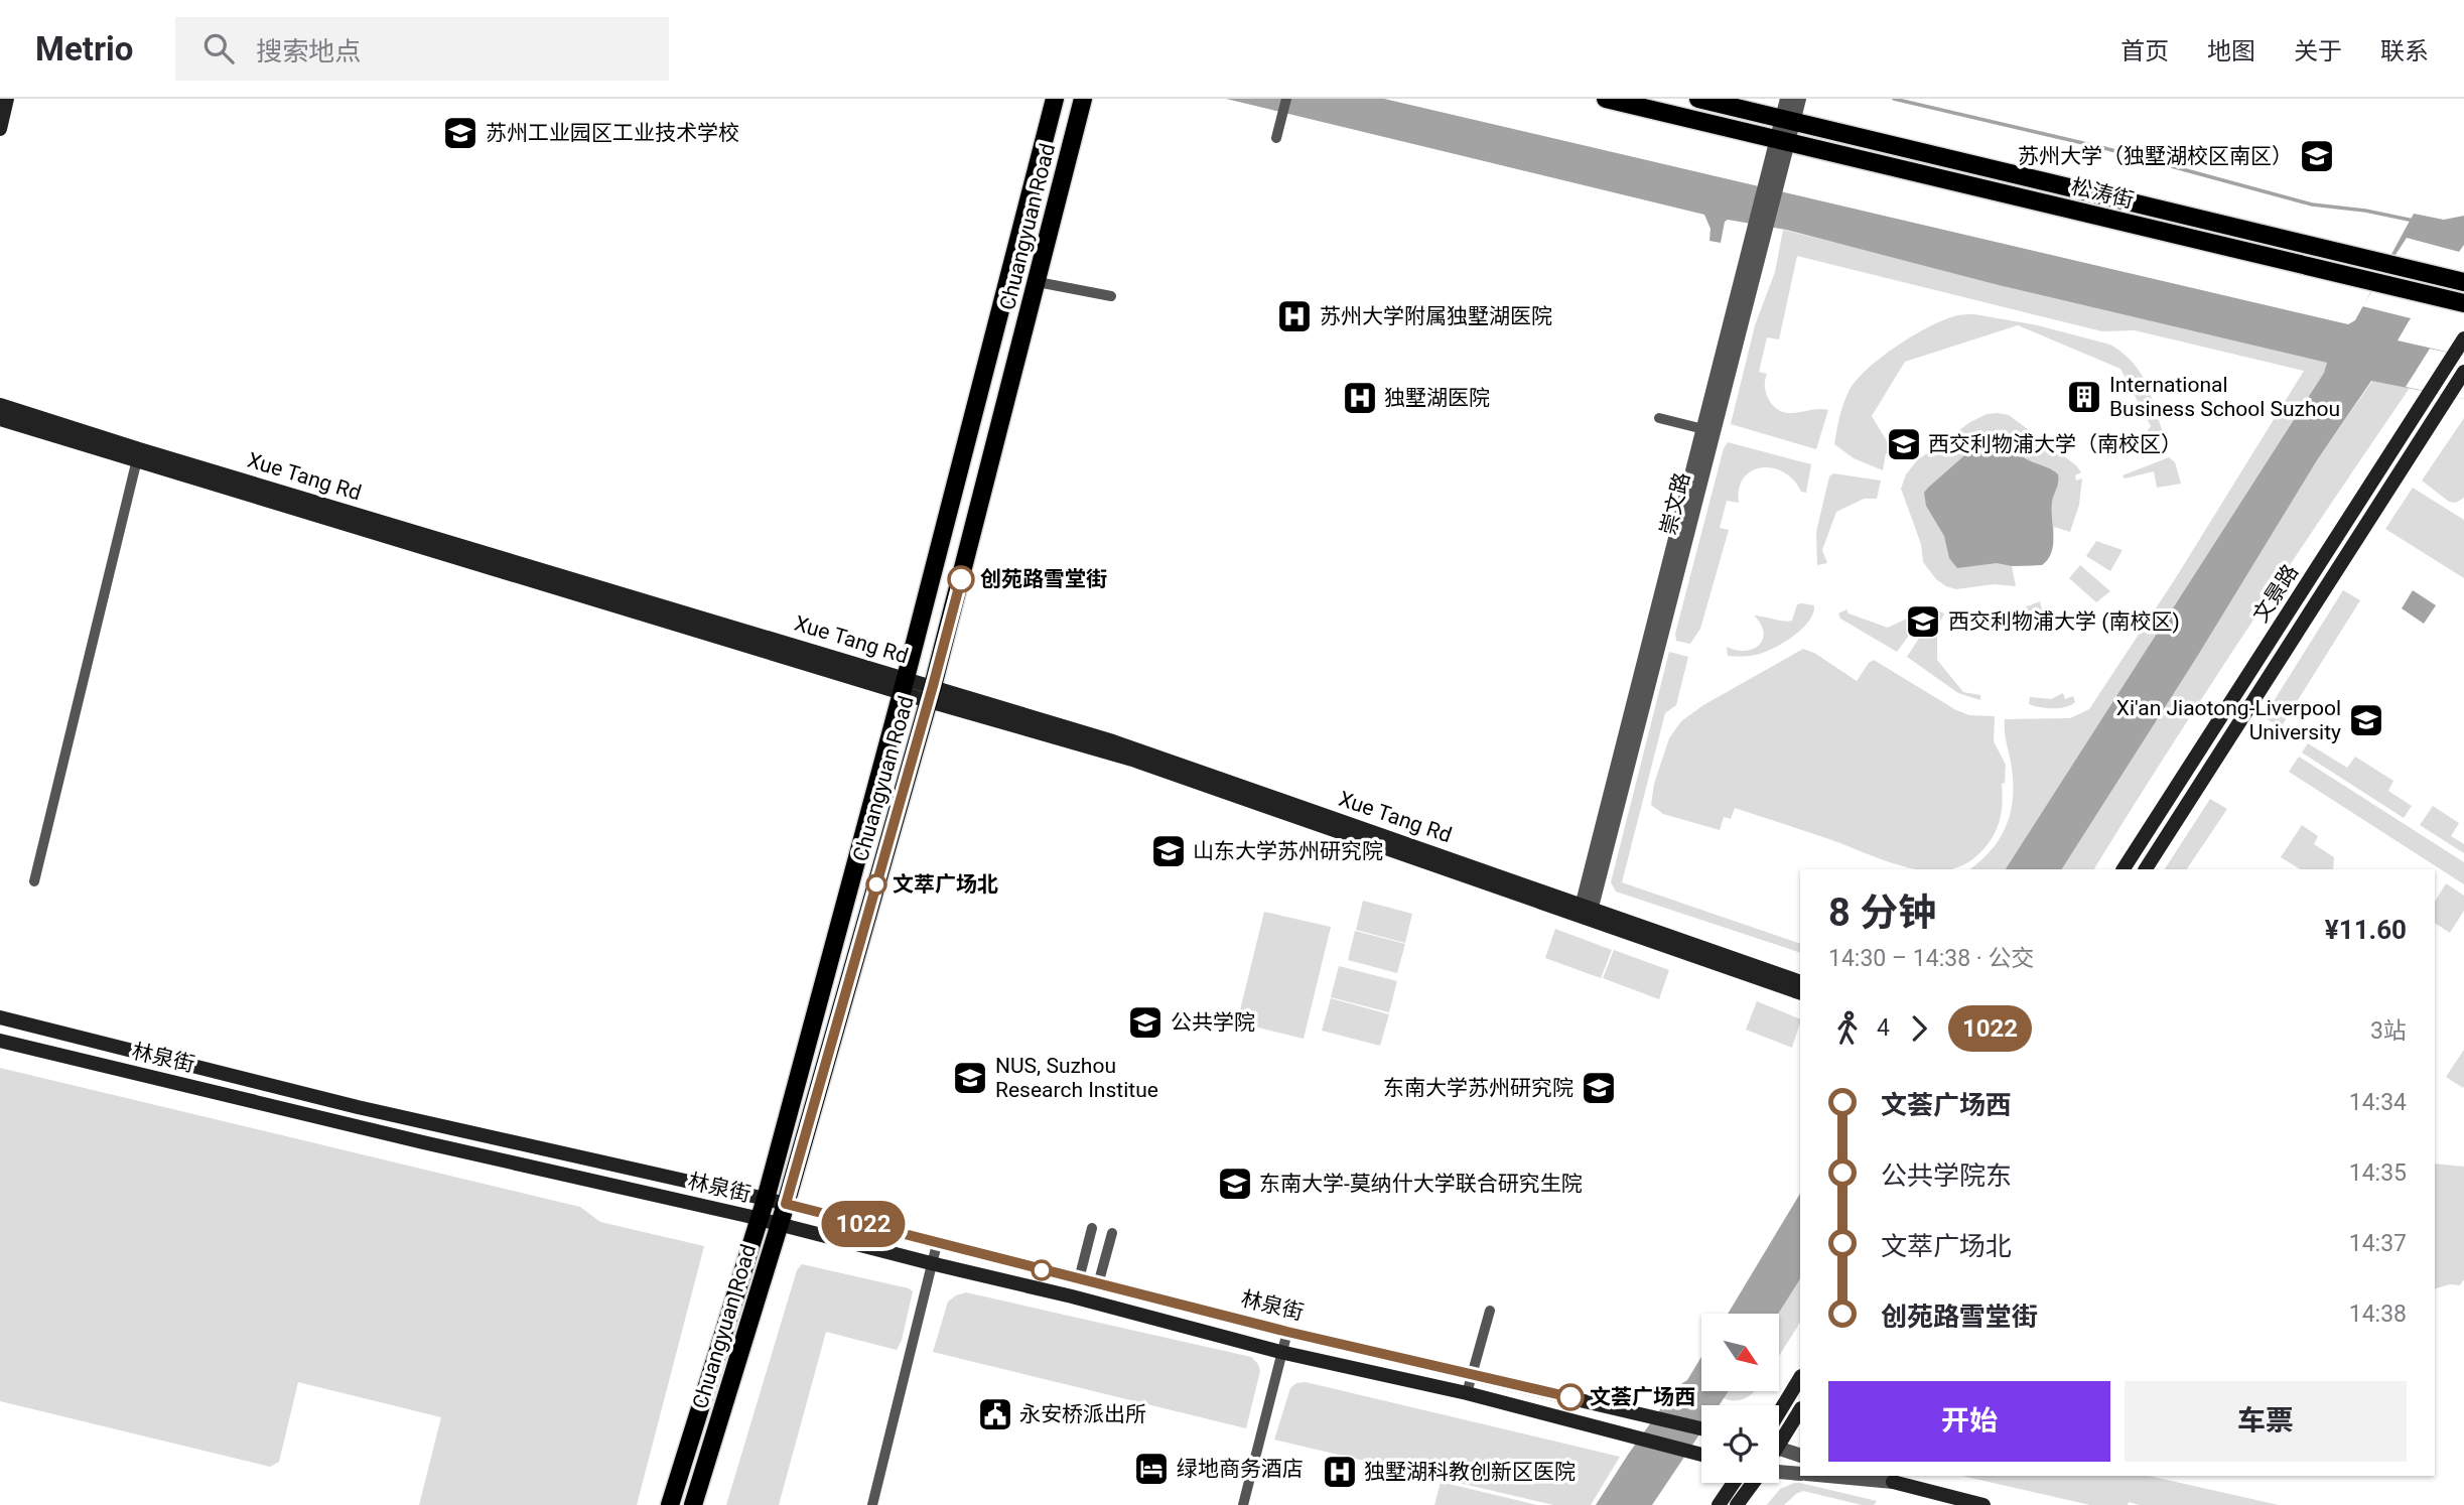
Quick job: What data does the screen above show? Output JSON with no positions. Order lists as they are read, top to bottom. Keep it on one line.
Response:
{"streets":{"main road":["松涛街","Chuangyuan Road","Xue Tang Rd","文景路","林泉街"],"street":["崇文路"]},"crossings":[["松涛街","崇文路"],["Chuangyuan Road","Xue Tang Rd"],["Chuangyuan Road","林泉街"],["Xue Tang Rd","崇文路"]],"places":{"school or university":["苏州工业园区工业技术学校","苏州大学（独墅湖校区南区）","西交利物浦大学（南校区）","西交利物浦大学 (南校区)","Xi'an Jiaotong-Liverpool University","山东大学苏州研究院","公共学院","NUS, Suzhou Research Institue","东南大学苏州研究院","东南大学-莫纳什大学联合研究生院"],"hospital":["苏州大学附属独墅湖医院","独墅湖医院","独墅湖科教创新区医院"],"building":["International Business School Suzhou"],"other":["创苑路雪堂街","文萃广场北","文荟广场西"],"public building":["永安桥派出所"],"hotel":["绿地商务酒店"]},"lines":["bus line 1022"],"north":"bottom right","page":{"header":"Metrio","search":"搜索地点","nav":["首页","地图","关于","联系"],"on_map":"1022","heading":["8 分钟","14:30 – 14:38 · 公交","¥11.60"],"legs":["4","1022","3站"],"list":[{"name":"文荟广场西","value":"14:34"},{"name":"公共学院东","value":"14:35"},{"name":"文萃广场北","value":"14:37"},{"name":"创苑路雪堂街","value":"14:38"}],"buttons":["开始","车票"]}}
